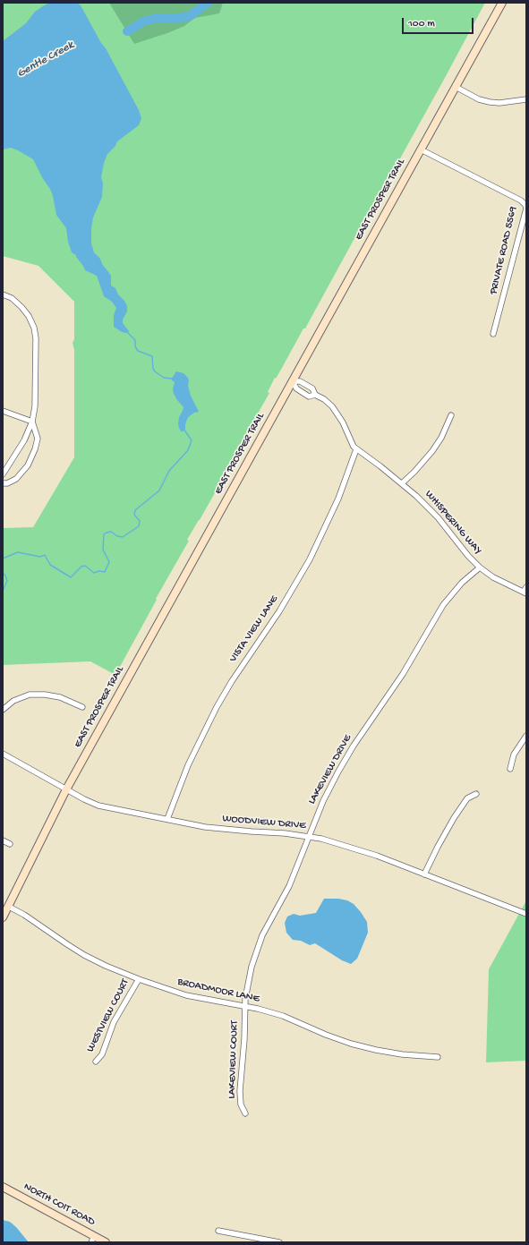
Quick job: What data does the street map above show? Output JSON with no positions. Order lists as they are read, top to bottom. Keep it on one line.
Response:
{"streets":{"main road":["EAST PROSPER TRAIL","NORTH COIT ROAD"],"street":["PRIVATE ROAD 5569","WHISPERING WAY","VISTA VIEW LANE","LAKEVIEW DRIVE","WOODVIEW DRIVE","BROADMOOR LANE","WESTVIEW COURT","LAKEVIEW COURT"]},"crossings":[["EAST PROSPER TRAIL","PRIVATE ROAD 5569"],["EAST PROSPER TRAIL","WHISPERING WAY"],["EAST PROSPER TRAIL","WOODVIEW DRIVE"],["EAST PROSPER TRAIL","BROADMOOR LANE"],["WHISPERING WAY","VISTA VIEW LANE"],["WHISPERING WAY","LAKEVIEW DRIVE"],["VISTA VIEW LANE","WOODVIEW DRIVE"],["LAKEVIEW DRIVE","WOODVIEW DRIVE"],["LAKEVIEW DRIVE","BROADMOOR LANE"],["LAKEVIEW DRIVE","LAKEVIEW COURT"],["BROADMOOR LANE","WESTVIEW COURT"],["BROADMOOR LANE","LAKEVIEW COURT"]],"water":["Gentle Creek"],"scale_bar":"100 m"}
